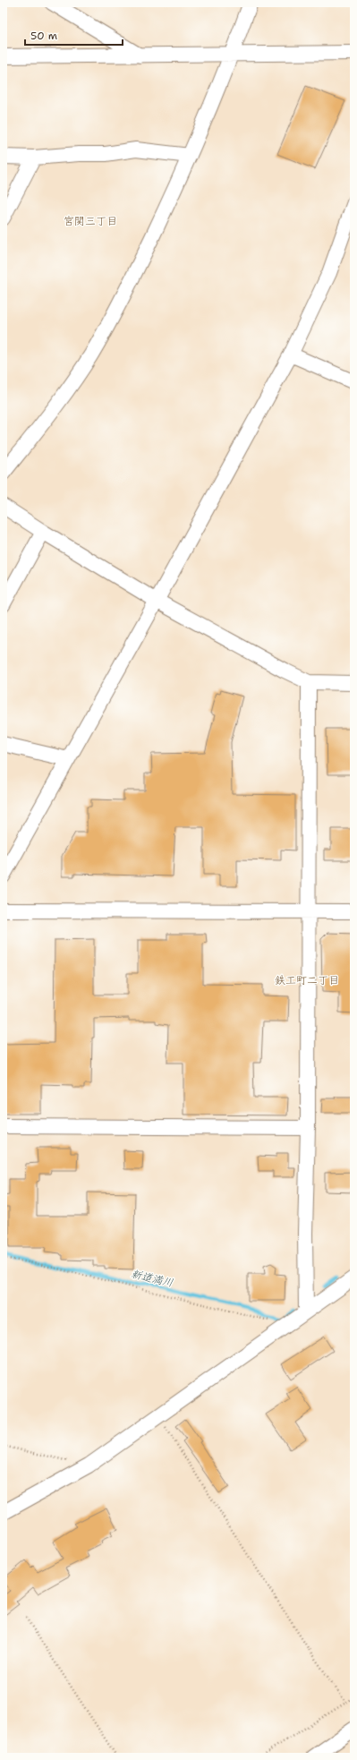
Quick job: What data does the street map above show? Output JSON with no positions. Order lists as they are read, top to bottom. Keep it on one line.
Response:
{"districts":["宮関三丁目","鉄工町二丁目"],"water":["新道満川"],"scale_bar":"50 m"}
